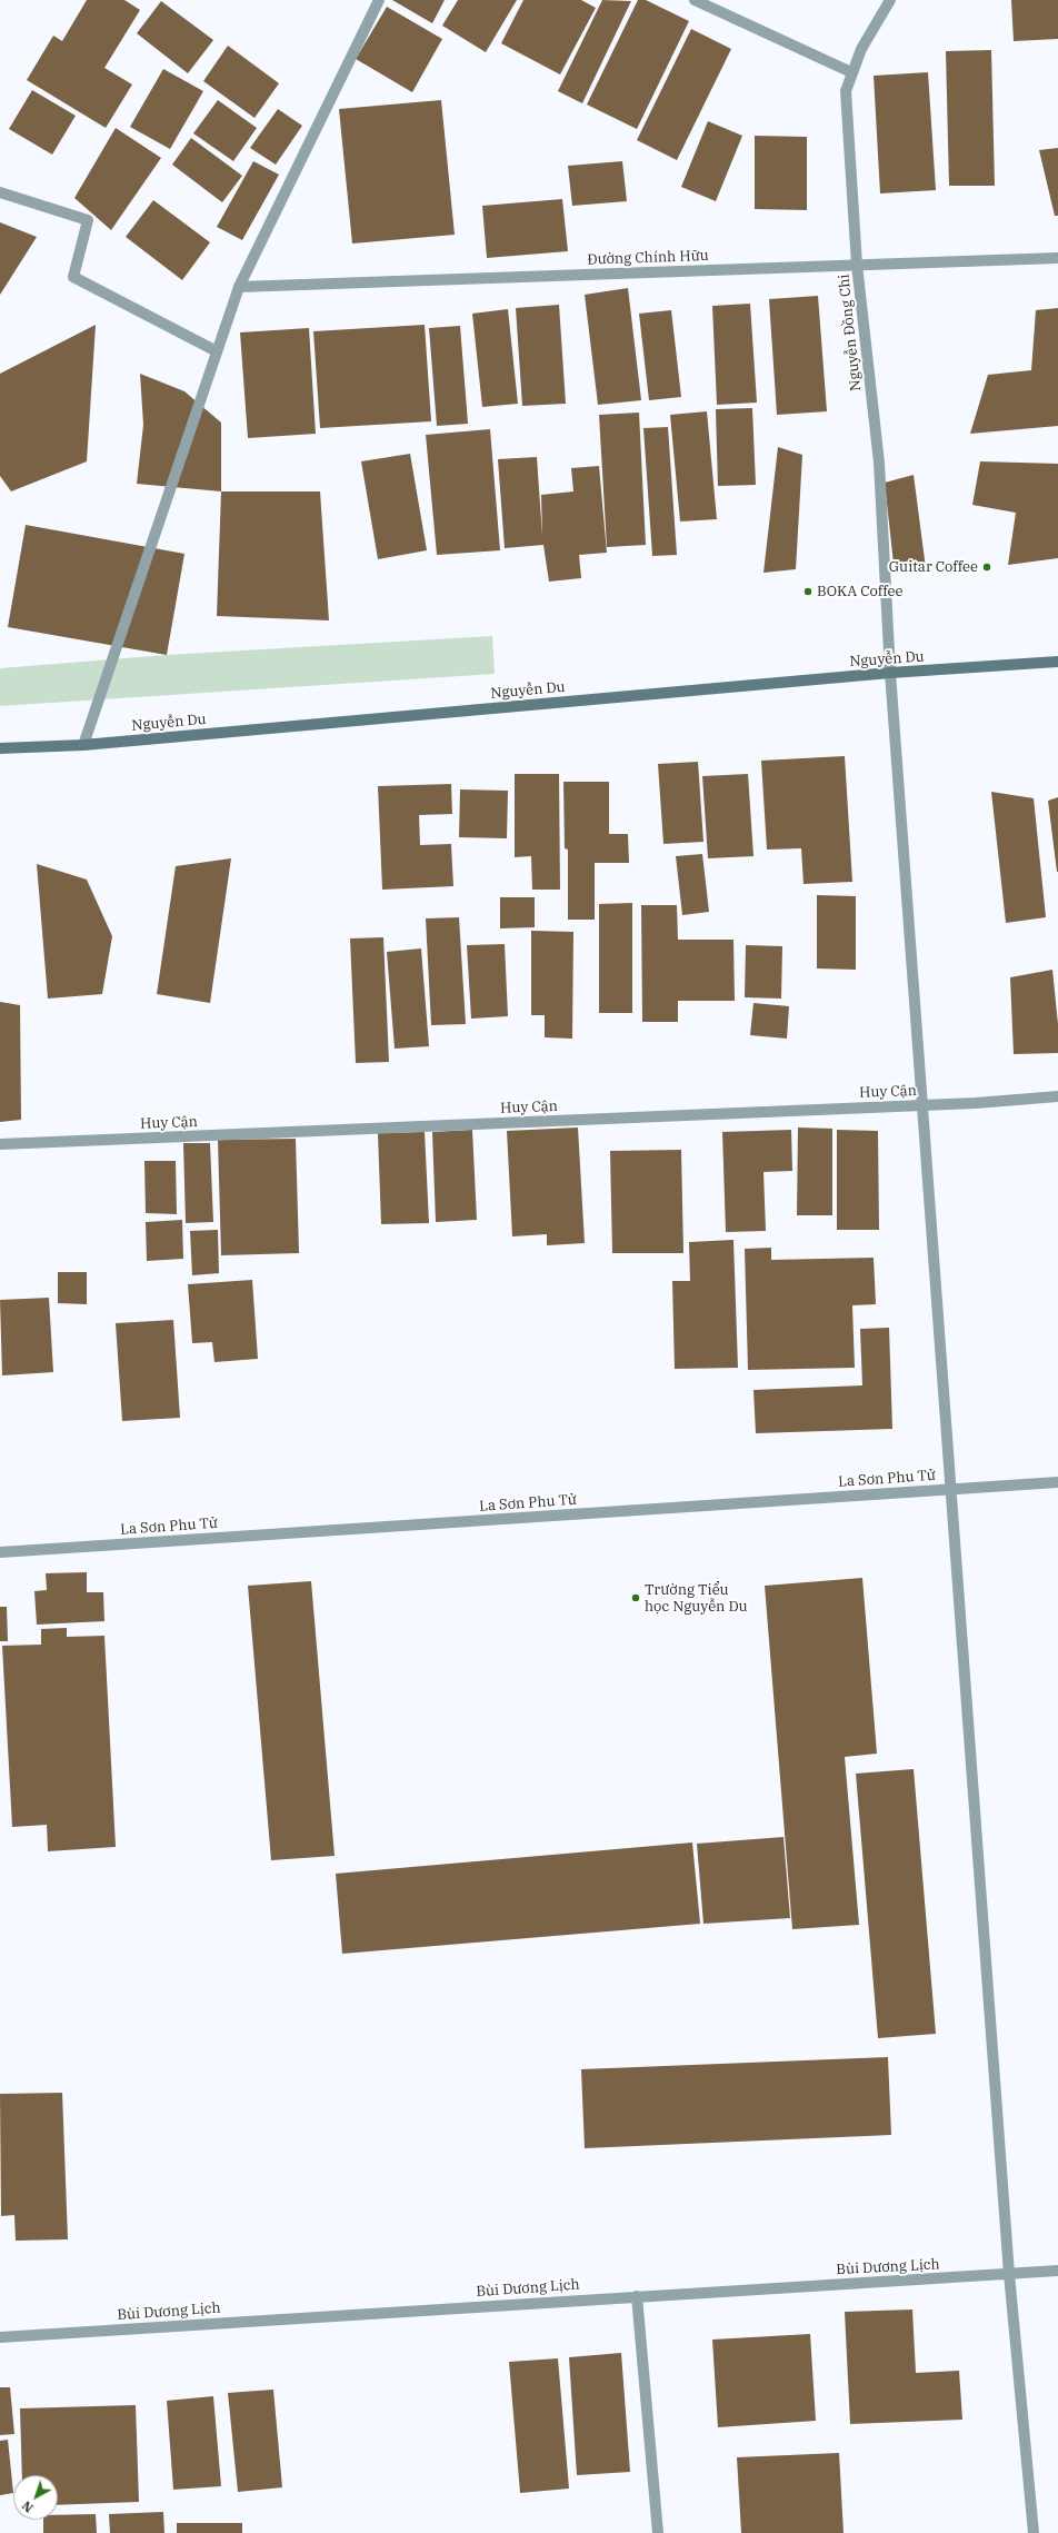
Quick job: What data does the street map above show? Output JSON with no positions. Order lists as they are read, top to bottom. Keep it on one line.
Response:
{"streets":{"main road":["Nguyễn Du"],"street":["Đường Chính Hữu","Nguyễn Đồng Chi","Huy Cận","La Sơn Phu Tử","Bùi Dương Lịch"]},"crossings":[["Đường Chính Hữu","Nguyễn Đồng Chi"],["Nguyễn Đồng Chi","Nguyễn Du"],["Nguyễn Đồng Chi","Huy Cận"],["Nguyễn Đồng Chi","La Sơn Phu Tử"],["Nguyễn Đồng Chi","Bùi Dương Lịch"]],"places":["Guitar Coffee","BOKA Coffee","Trường Tiểu học Nguyễn Du"],"north":"bottom left"}
